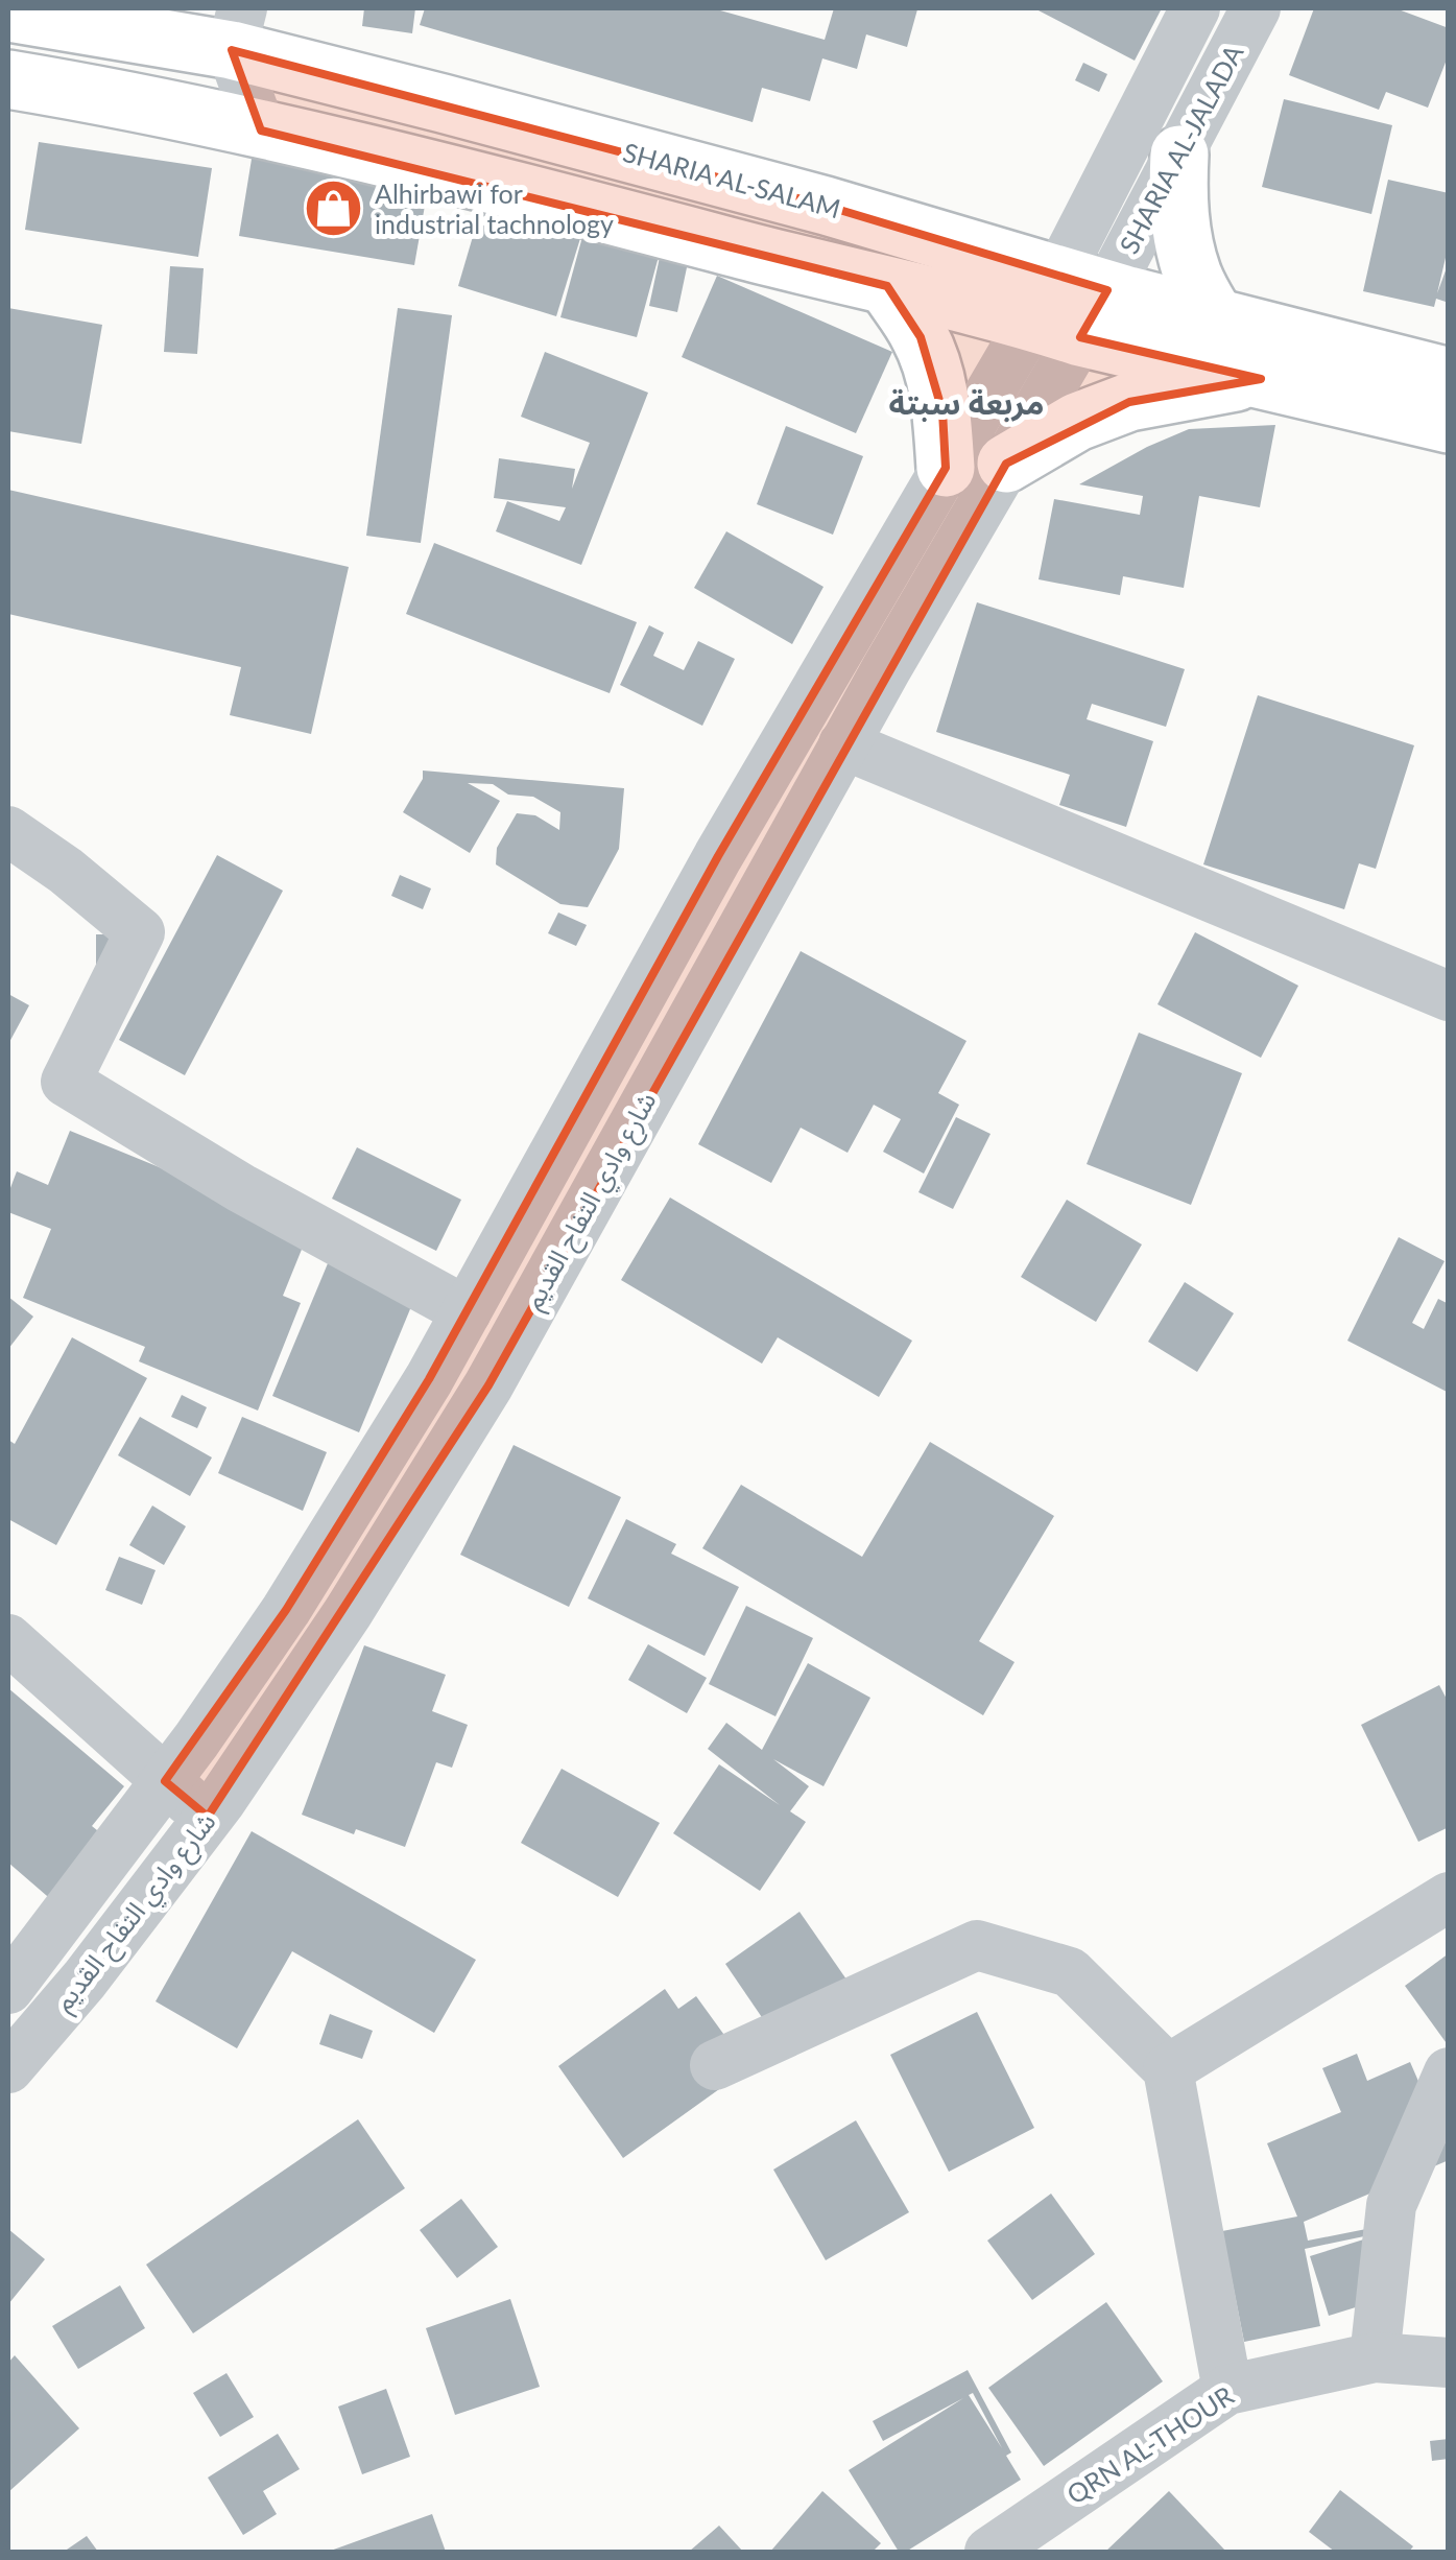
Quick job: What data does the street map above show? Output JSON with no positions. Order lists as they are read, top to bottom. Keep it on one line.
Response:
{"streets":{"main road":["SHARIA AL-SALAM"],"street":["SHARIA AL-JALADA","شارع وادي التفاح القديم","QRN AL-THOUR"]},"crossings":[["SHARIA AL-JALADA","SHARIA AL-SALAM"],["SHARIA AL-JALADA","شارع وادي التفاح القديم"],["SHARIA AL-SALAM","شارع وادي التفاح القديم"]],"districts":["مربعة سبتة"],"places":{"shop":["Alhirbawi for industrial tachnology"]}}
